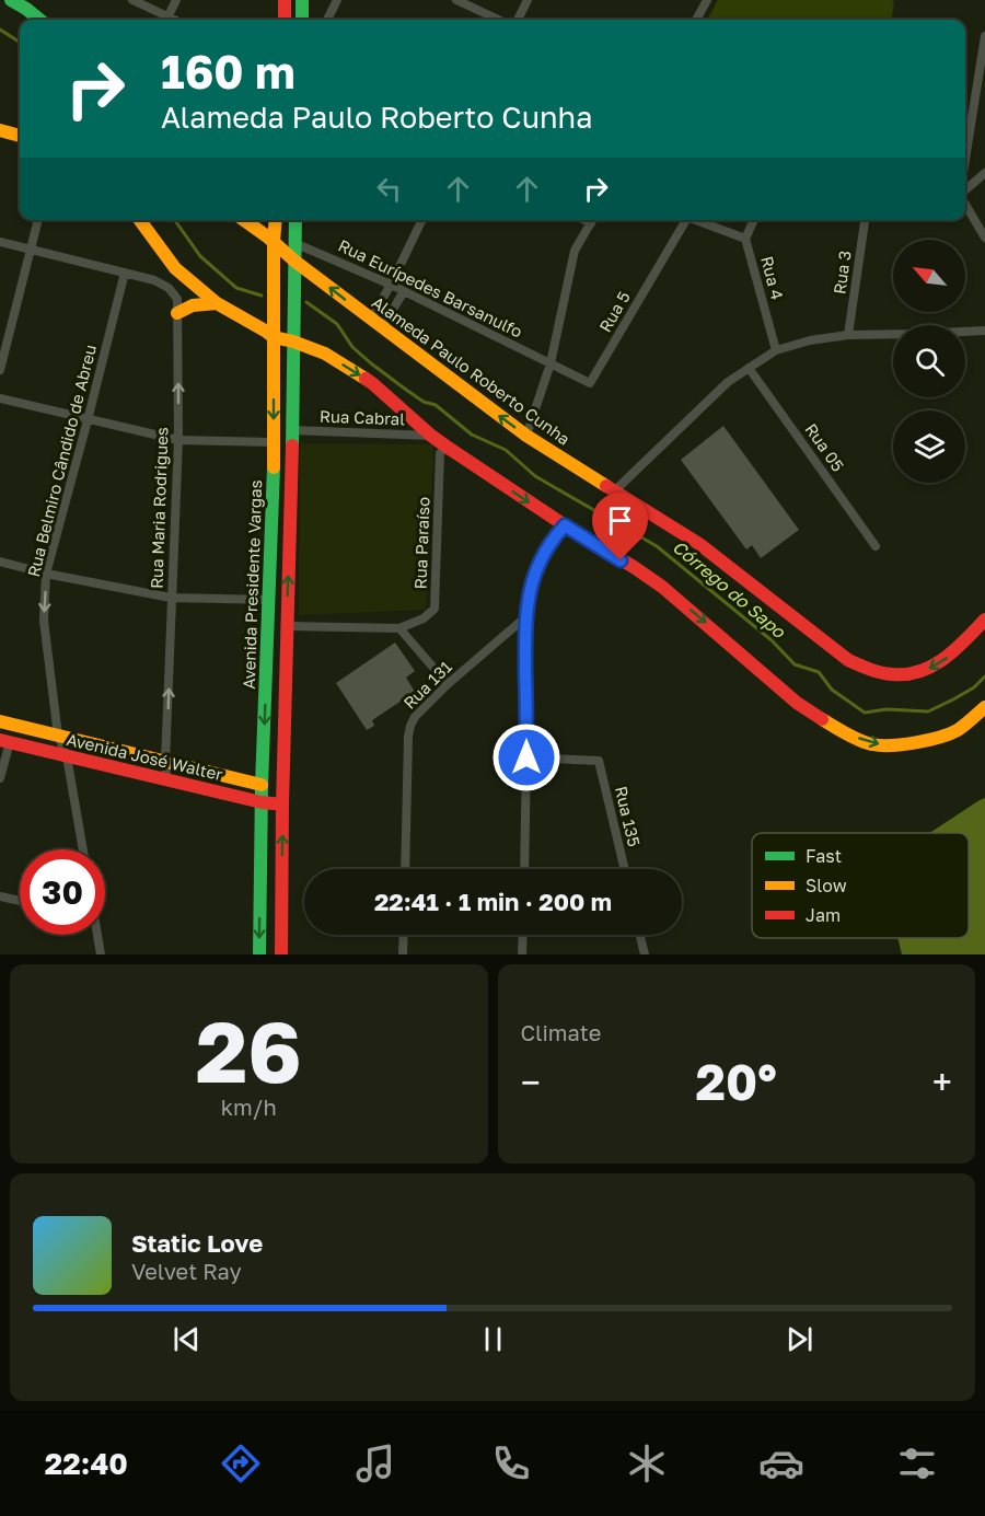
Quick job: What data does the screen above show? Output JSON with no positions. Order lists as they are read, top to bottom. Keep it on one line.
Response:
{"streets":{"street":["Rua 3","Rua 4","Rua Eurípedes Barsanulfo","Rua 5","Alameda Paulo Roberto Cunha","Rua Cabral","Rua 05","Rua Belmiro Cândido de Abreu","Rua Maria Rodrigues","Rua Paraíso","Avenida Presidente Vargas","Rua 131","Avenida José Walter","Rua 135"]},"crossings":[["Rua Eurípedes Barsanulfo","Rua 5"],["Alameda Paulo Roberto Cunha","Avenida Presidente Vargas"],["Rua Belmiro Cândido de Abreu","Rua Maria Rodrigues"],["Rua Belmiro Cândido de Abreu","Avenida José Walter"],["Rua Maria Rodrigues","Avenida José Walter"],["Avenida Presidente Vargas","Avenida José Walter"]],"one_way":["Rua Maria Rodrigues"],"water":["Córrego do Sapo"],"legend":["Fast","Slow","Jam"],"north":"top left","page":{"turn":["160 m","Alameda Paulo Roberto Cunha"],"limit":"30","trip":"22:41 · 1 min · 200 m","tile":[["26","km/h"],"Climate"],"heat":["−","20°","+"],"song":["Static Love","Velvet Ray"],"tabs":"22:40"}}
